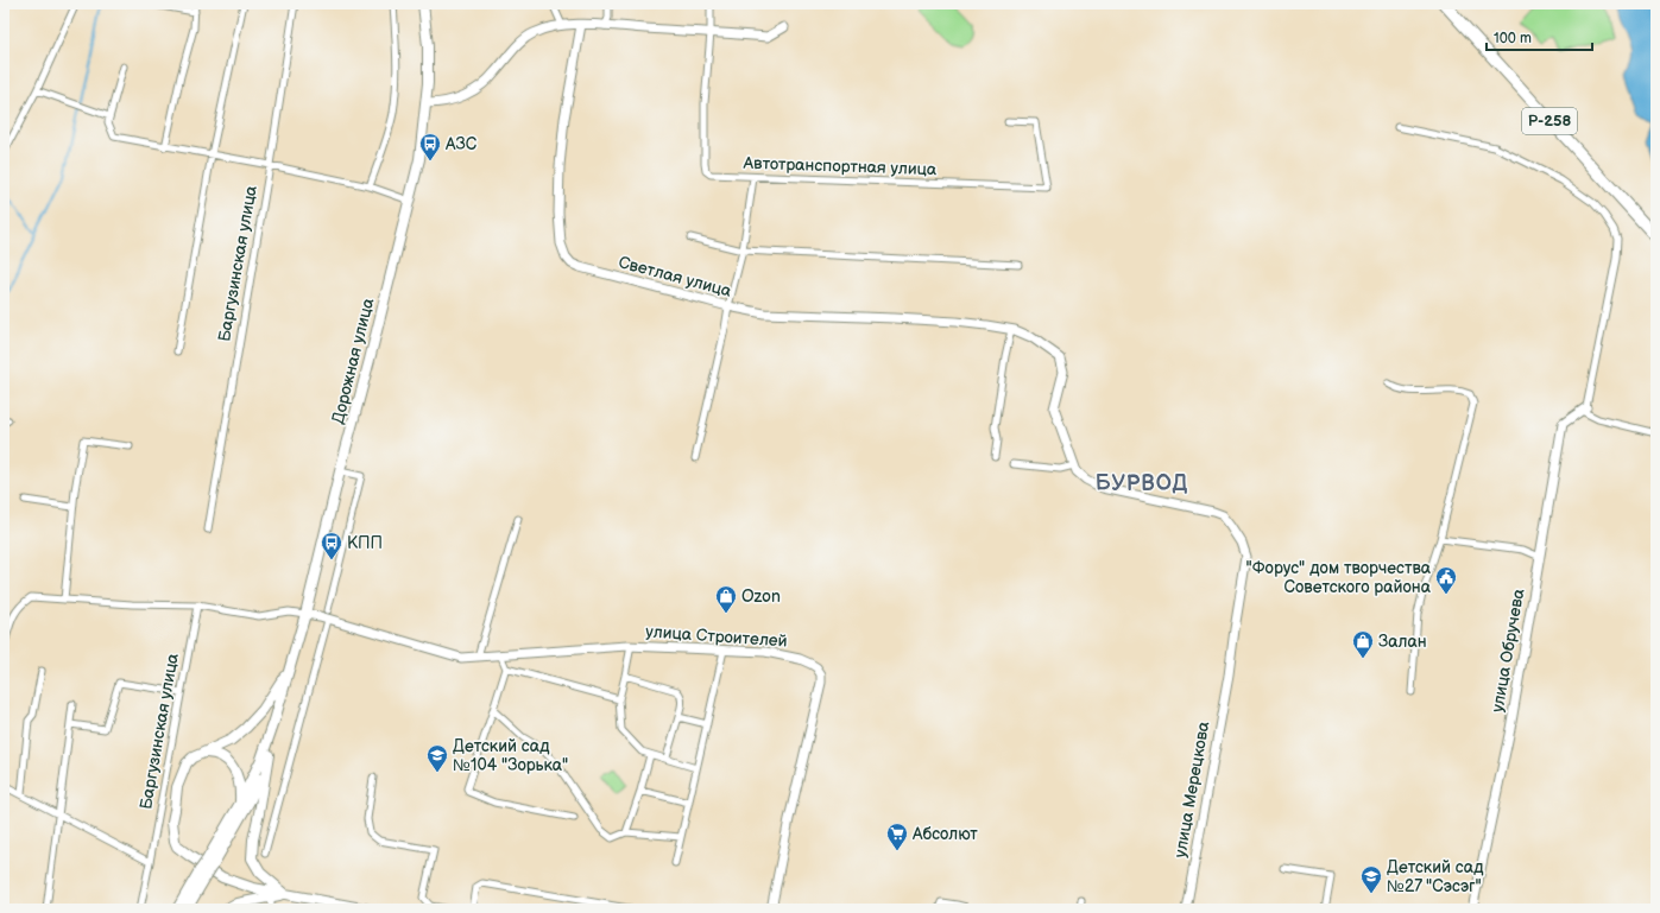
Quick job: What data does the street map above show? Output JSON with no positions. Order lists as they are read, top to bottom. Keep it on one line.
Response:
{"streets":{"highway":["Р-258"],"main road":["Дорожная улица"],"street":["Автотранспортная улица","Баргузинская улица","Светлая улица","улица Строителей","улица Обручева","улица Мерецкова"]},"crossings":[["Светлая улица","улица Мерецкова"],["Дорожная улица","улица Строителей"]],"districts":["БУРВОД"],"places":{"bus stop":["АЗС","КПП"],"public building":["\"Форус\" дом творчества Советского района"],"shop":["Ozon","Залан"],"school or university":["Детский сад №104 \"Зорька\"","Детский сад №27 \"Сэсэг\""],"supermarket":["Абсолют"]},"scale_bar":"100 m"}
